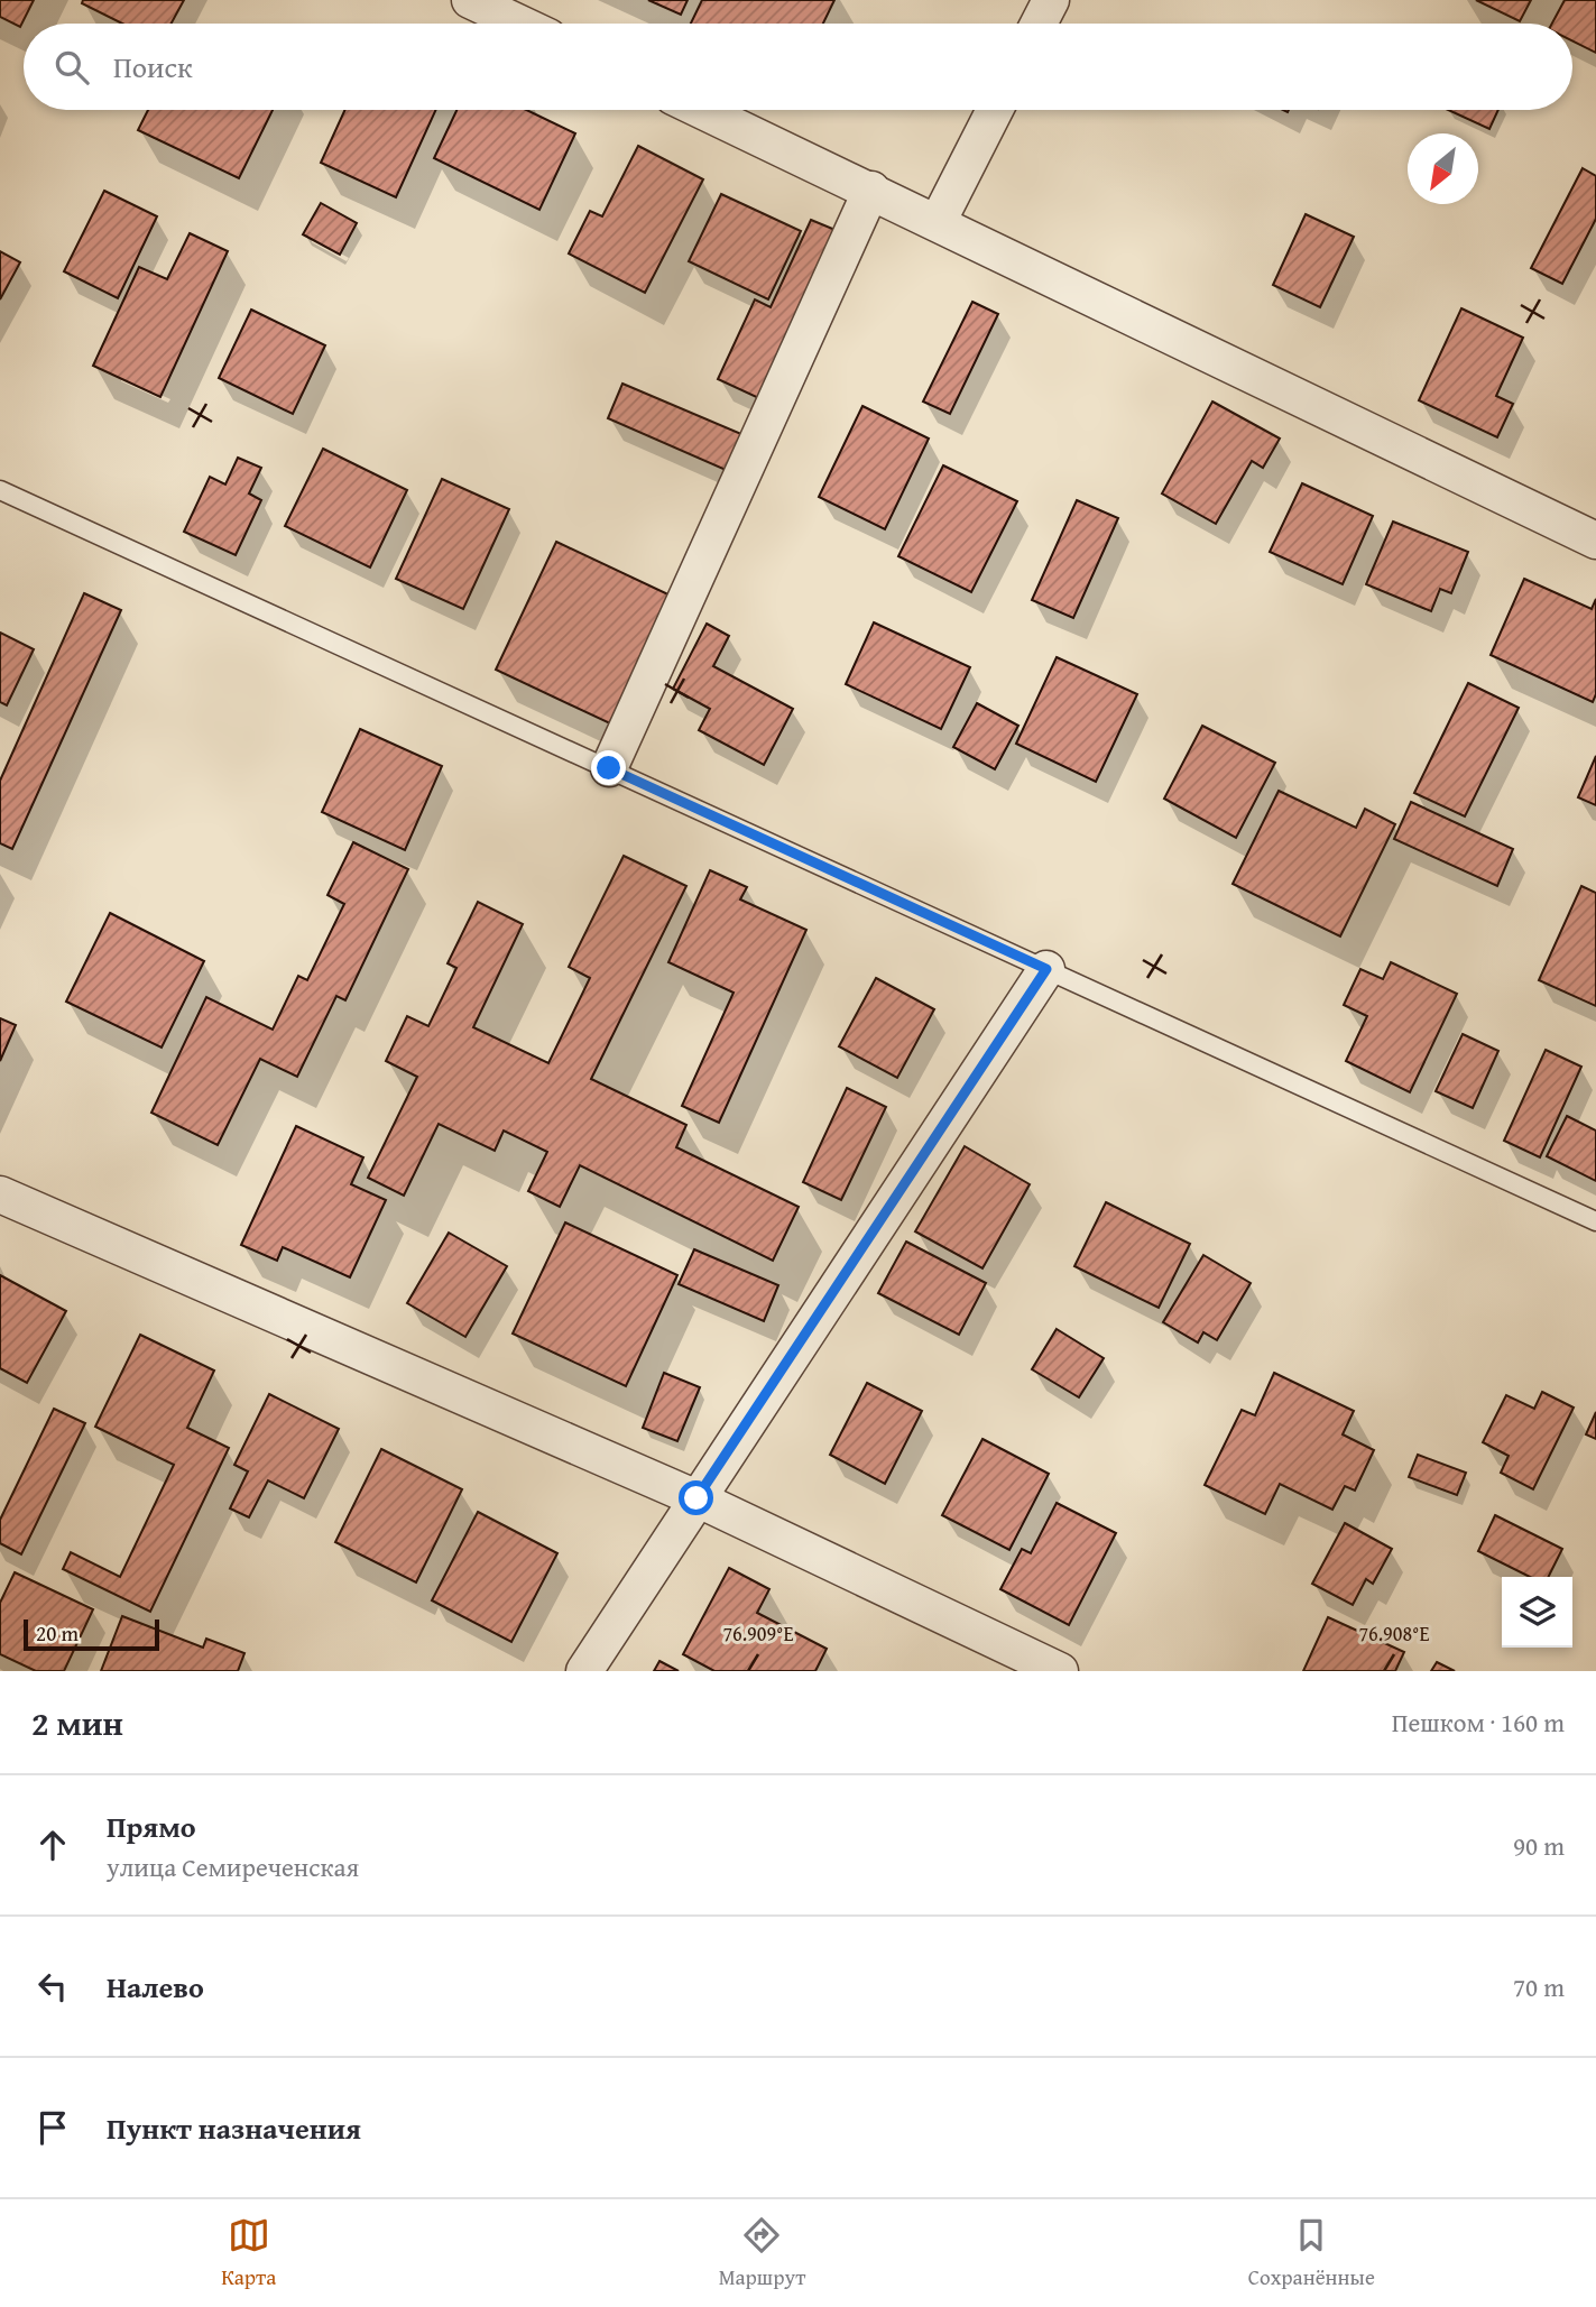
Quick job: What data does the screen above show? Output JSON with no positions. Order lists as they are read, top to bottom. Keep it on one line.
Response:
{"scale_bar":"20 m","north":"bottom left","page":{"search":"Поиск","scale":"20 m","heading":["2 мин","Пешком · 160 m"],"list":[["Прямо","улица Семиреченская","90 m"],["Налево","70 m"],"Пункт назначения"],"nav":["Карта","Маршрут","Сохранённые"]},"coordinates":["76.909°E","76.908°E"]}
